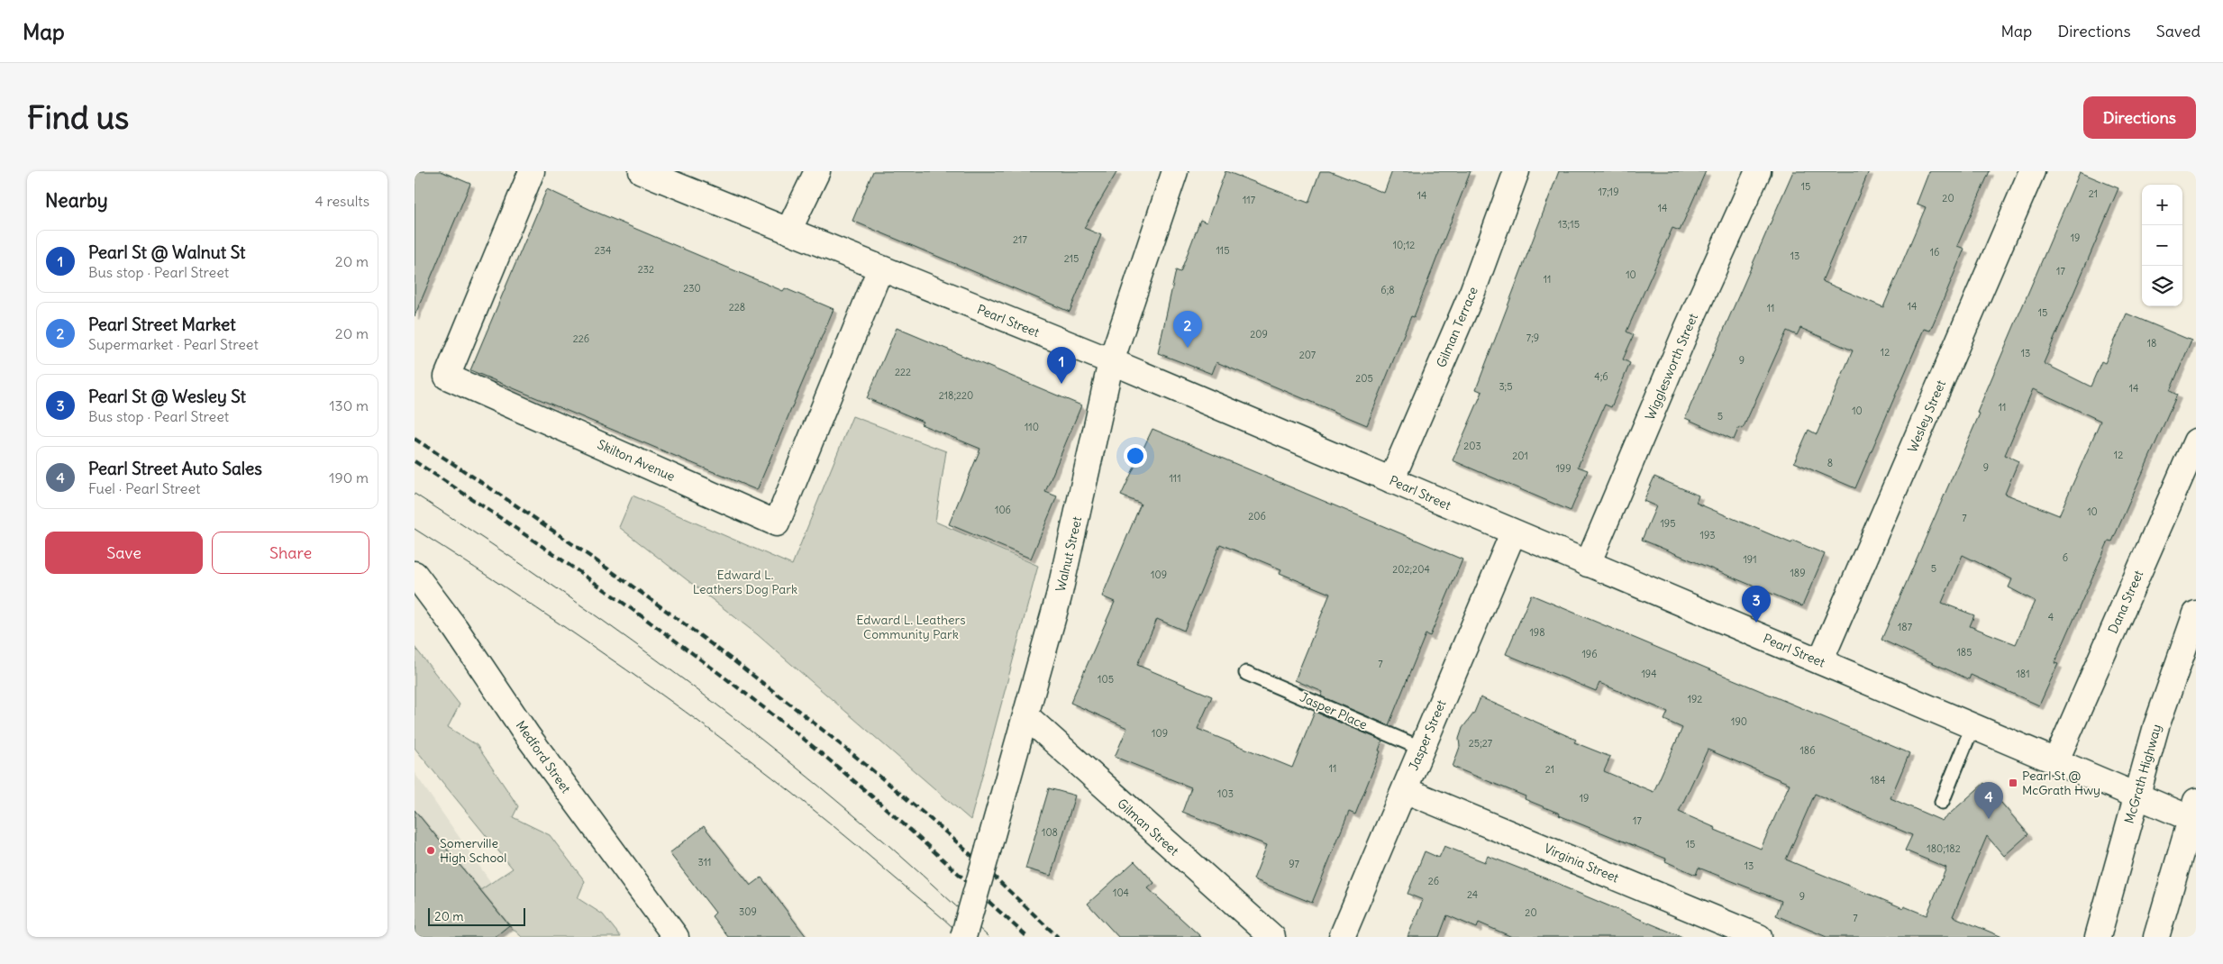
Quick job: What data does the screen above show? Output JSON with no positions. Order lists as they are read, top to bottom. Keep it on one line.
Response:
{"streets":{"main road":["Pearl Street","Gilman Terrace","Wigglesworth Street","Wesley Street","Skilton Avenue","Walnut Street","Dana Street","Jasper Street","Medford Street","McGrath Highway","Gilman Street","Virginia Street"],"lane":["Jasper Place"]},"crossings":[["Pearl Street","Gilman Terrace"],["Pearl Street","Wigglesworth Street"],["Pearl Street","Wesley Street"],["Pearl Street","Skilton Avenue"],["Pearl Street","Walnut Street"],["Pearl Street","Dana Street"],["Pearl Street","Jasper Street"],["Pearl Street","McGrath Highway"],["Walnut Street","Gilman Street"],["Jasper Place","Jasper Street"],["Jasper Street","Virginia Street"]],"parks":["Edward L. Leathers Dog Park","Edward L. Leathers Community Park"],"places":{"transit":["Pearl St @ McGrath Hwy"],"other":["Somerville High School"]},"house_numbers":["15","17;19","21","14","20","117","14","13;15","19","217","10;12","234","115","16","13","215","232","17","10","11","230","6;8","14","228","11","15","209","7;9","226","18","12","13","207","9","222","4;6","205","3;5","14","218;220","11","10","5","110","203","12","201","8","9","199","111","106","10","206","7","195","193","6","191","5","202;204","189","109","4","187","198","185","196","7","194","181","105","192","190","109","25;27","186","11","21","184","103","19","17","108","15","180;182","311","97","13","26","104","24","9","309","20","7"],"scale_bar":"20 m","page":{"header":"Map","nav":["Map","Directions","Saved"],"buttons":["Directions",["Save","Share"]],"title":"Find us","heading":["Nearby","4 results"],"map_buttons":["+","−"],"list":[{"mark":"1","name":"Pearl St @ Walnut St","note":"Bus stop · Pearl Street","value":"20 m"},{"mark":"2","name":"Pearl Street Market","note":"Supermarket · Pearl Street","value":"20 m"},{"mark":"3","name":"Pearl St @ Wesley St","note":"Bus stop · Pearl Street","value":"130 m"},{"mark":"4","name":"Pearl Street Auto Sales","note":"Fuel · Pearl Street","value":"190 m"}],"pins":["2","1","3","4"],"scale":"20 m"}}
